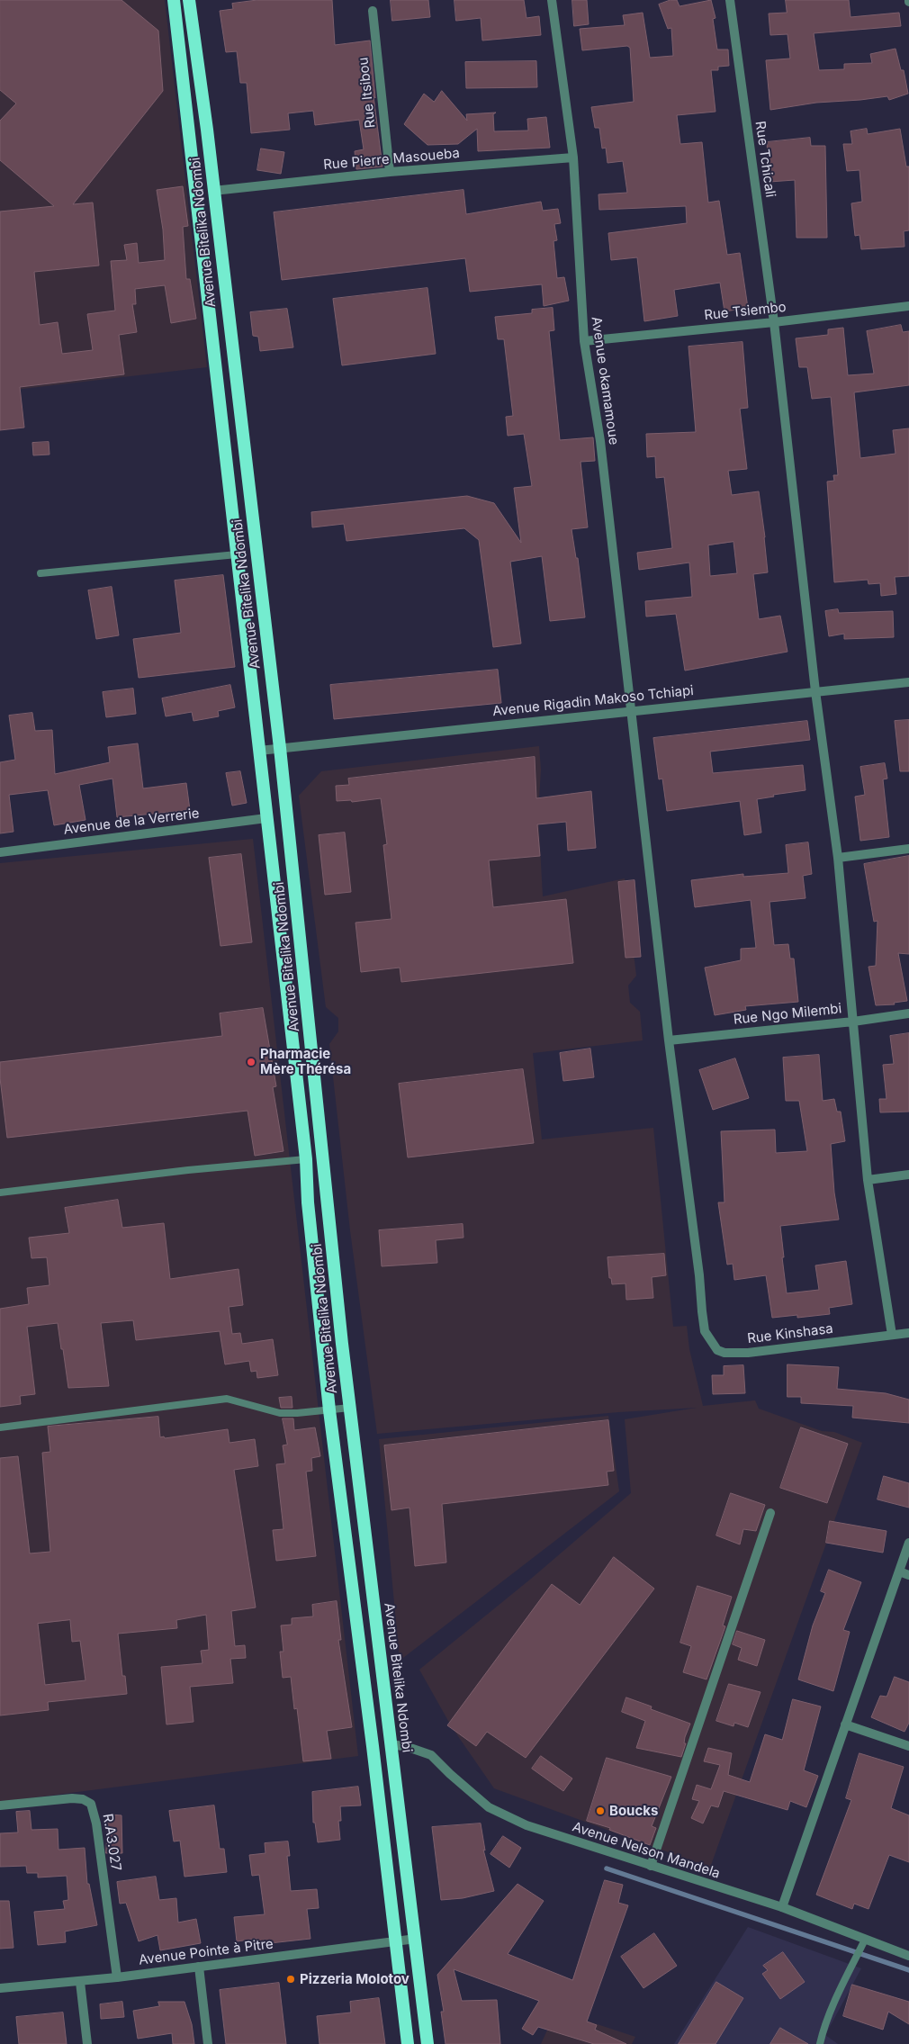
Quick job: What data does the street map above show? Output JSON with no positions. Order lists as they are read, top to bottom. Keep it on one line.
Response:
{"streets":{"highway":["Avenue Bitelika Ndombi"],"street":["Rue Itsibou","Rue Pierre Masoueba","Rue Tchicali","Rue Tsiembo","Avenue okamamoue","Avenue Rigadin Makoso Tchiapi","Avenue de la Verrerie","Rue Ngo Milembi","Rue Kinshasa","R.A3.027","Avenue Nelson Mandela","Avenue Pointe à Pitre"]},"crossings":[["Rue Itsibou","Rue Pierre Masoueba"],["Rue Pierre Masoueba","Avenue Bitelika Ndombi"],["Rue Pierre Masoueba","Avenue okamamoue"],["Rue Tchicali","Rue Tsiembo"],["Rue Tchicali","Avenue Rigadin Makoso Tchiapi"],["Rue Tchicali","Rue Ngo Milembi"],["Rue Tchicali","Rue Kinshasa"],["Avenue Bitelika Ndombi","Avenue Rigadin Makoso Tchiapi"],["Avenue Bitelika Ndombi","Avenue de la Verrerie"],["Avenue Bitelika Ndombi","Avenue Nelson Mandela"],["Avenue Bitelika Ndombi","Avenue Pointe à Pitre"],["Rue Tsiembo","Avenue okamamoue"],["Avenue okamamoue","Avenue Rigadin Makoso Tchiapi"],["Avenue okamamoue","Rue Ngo Milembi"],["Avenue okamamoue","Rue Kinshasa"],["Rue Ngo Milembi","Rue Kinshasa"],["R.A3.027","Avenue Pointe à Pitre"]],"places":["Pharmacie Mère Thérésa","Boucks","Pizzeria Molotov"]}
